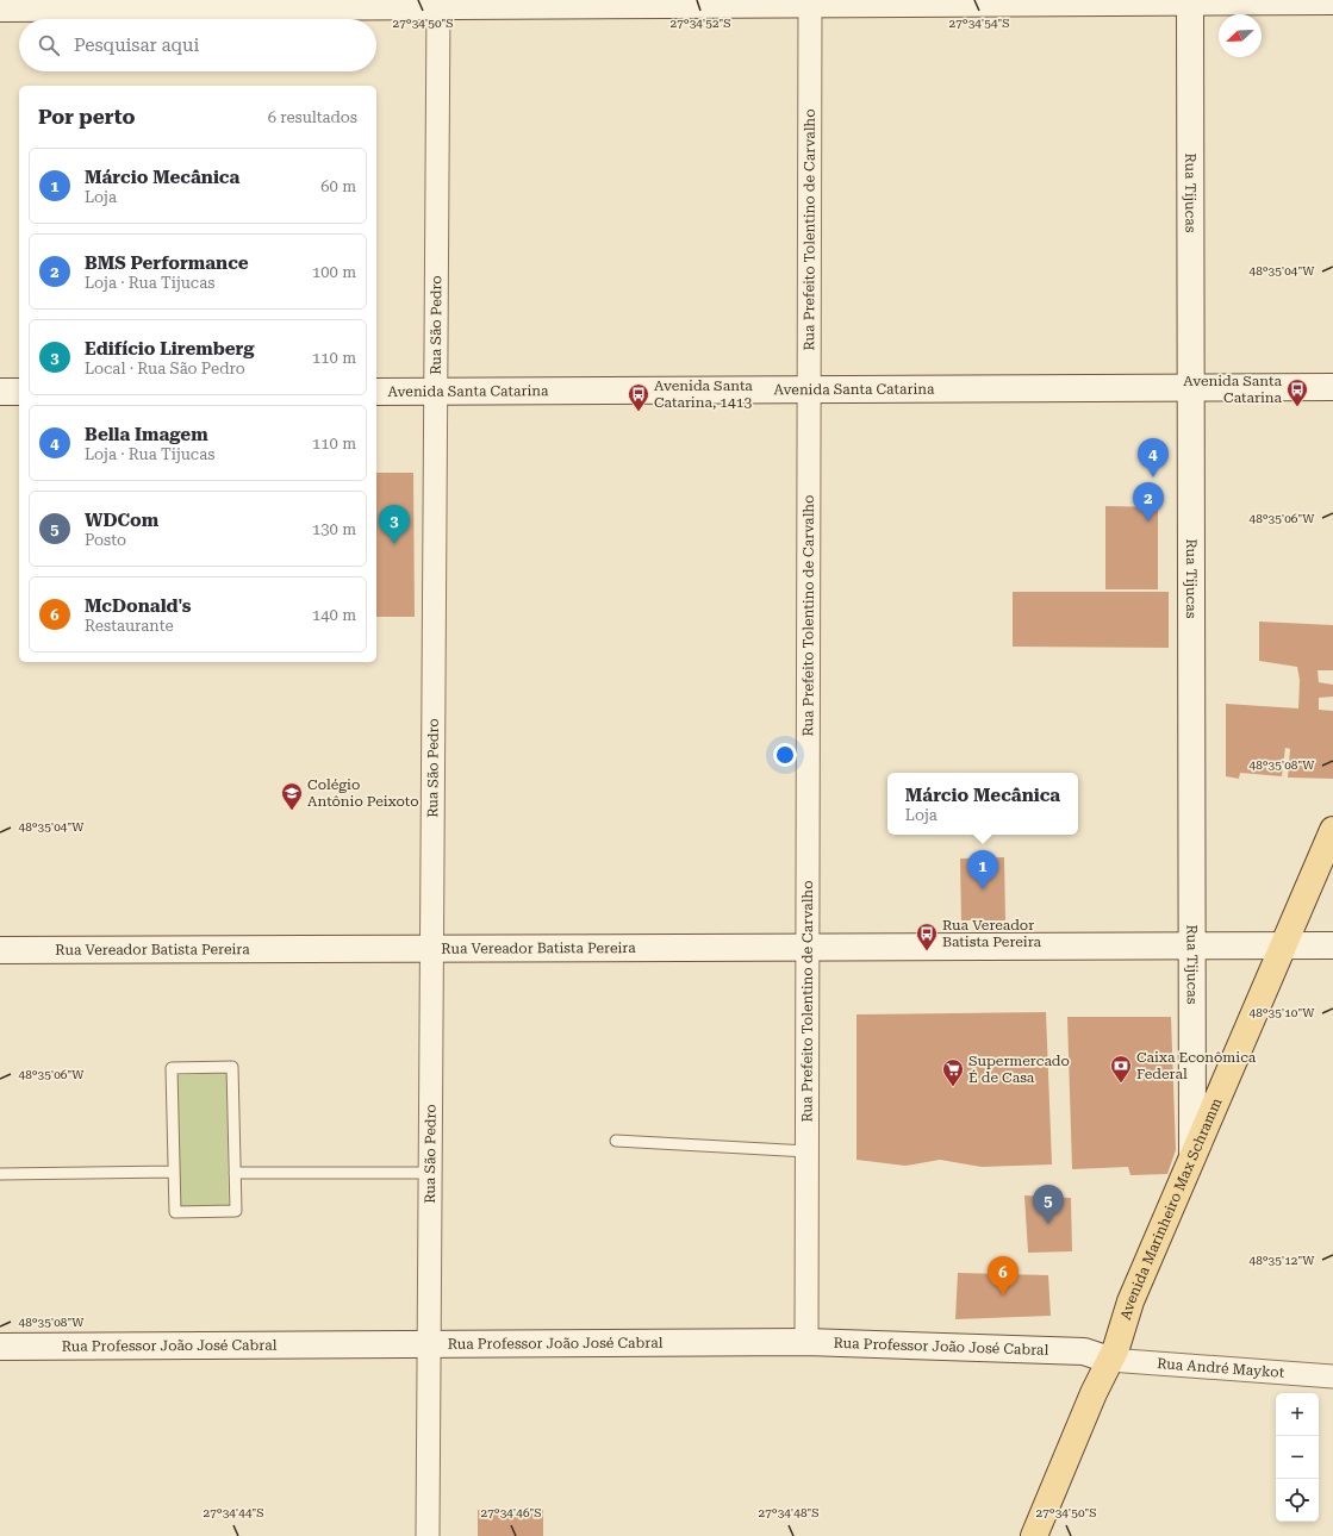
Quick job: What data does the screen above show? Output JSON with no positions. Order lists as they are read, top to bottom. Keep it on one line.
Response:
{"streets":{"main road":["Avenida Marinheiro Max Schramm"],"street":["Rua Tijucas","Rua Prefeito Tolentino de Carvalho","Rua São Pedro","Avenida Santa Catarina","Rua Vereador Batista Pereira","Rua Professor João José Cabral","Rua André Maykot"]},"crossings":[["Rua Tijucas","Avenida Santa Catarina"],["Rua Tijucas","Rua Vereador Batista Pereira"],["Rua Tijucas","Avenida Marinheiro Max Schramm"],["Rua Prefeito Tolentino de Carvalho","Avenida Santa Catarina"],["Rua Prefeito Tolentino de Carvalho","Rua Vereador Batista Pereira"],["Rua Prefeito Tolentino de Carvalho","Rua Professor João José Cabral"],["Rua São Pedro","Avenida Santa Catarina"],["Rua São Pedro","Rua Vereador Batista Pereira"],["Rua São Pedro","Rua Professor João José Cabral"],["Rua Vereador Batista Pereira","Avenida Marinheiro Max Schramm"],["Avenida Marinheiro Max Schramm","Rua Professor João José Cabral"],["Avenida Marinheiro Max Schramm","Rua André Maykot"],["Rua Professor João José Cabral","Rua André Maykot"]],"places":{"bus stop":["Avenida Santa Catarina","Avenida Santa Catarina, 1413","Rua Vereador Batista Pereira"],"school or university":["Colégio Antônio Peixoto"],"bank":["Caixa Econômica Federal"],"supermarket":["Supermercado É de Casa"]},"north":"bottom left","page":{"search":"Pesquisar aqui","heading":["Por perto","6 resultados"],"list":[{"mark":"1","name":"Márcio Mecânica","note":"Loja","value":"60 m"},{"mark":"2","name":"BMS Performance","note":"Loja · Rua Tijucas","value":"100 m"},{"mark":"3","name":"Edifício Liremberg","note":"Local · Rua São Pedro","value":"110 m"},{"mark":"4","name":"Bella Imagem","note":"Loja · Rua Tijucas","value":"110 m"},{"mark":"5","name":"WDCom","note":"Posto","value":"130 m"},{"mark":"6","name":"McDonald's","note":"Restaurante","value":"140 m"}],"pins":["4","2","3","1","5","6"],"popup":["Márcio Mecânica","Loja"],"map_buttons":["+","−"]},"coordinates":["27°34'50\"S","27°34'52\"S","27°34'54\"S","48°35'04\"W","48°35'06\"W","48°35'08\"W","48°35'10\"W","48°35'12\"W","27°34'44\"S","27°34'46\"S","27°34'48\"S"]}
